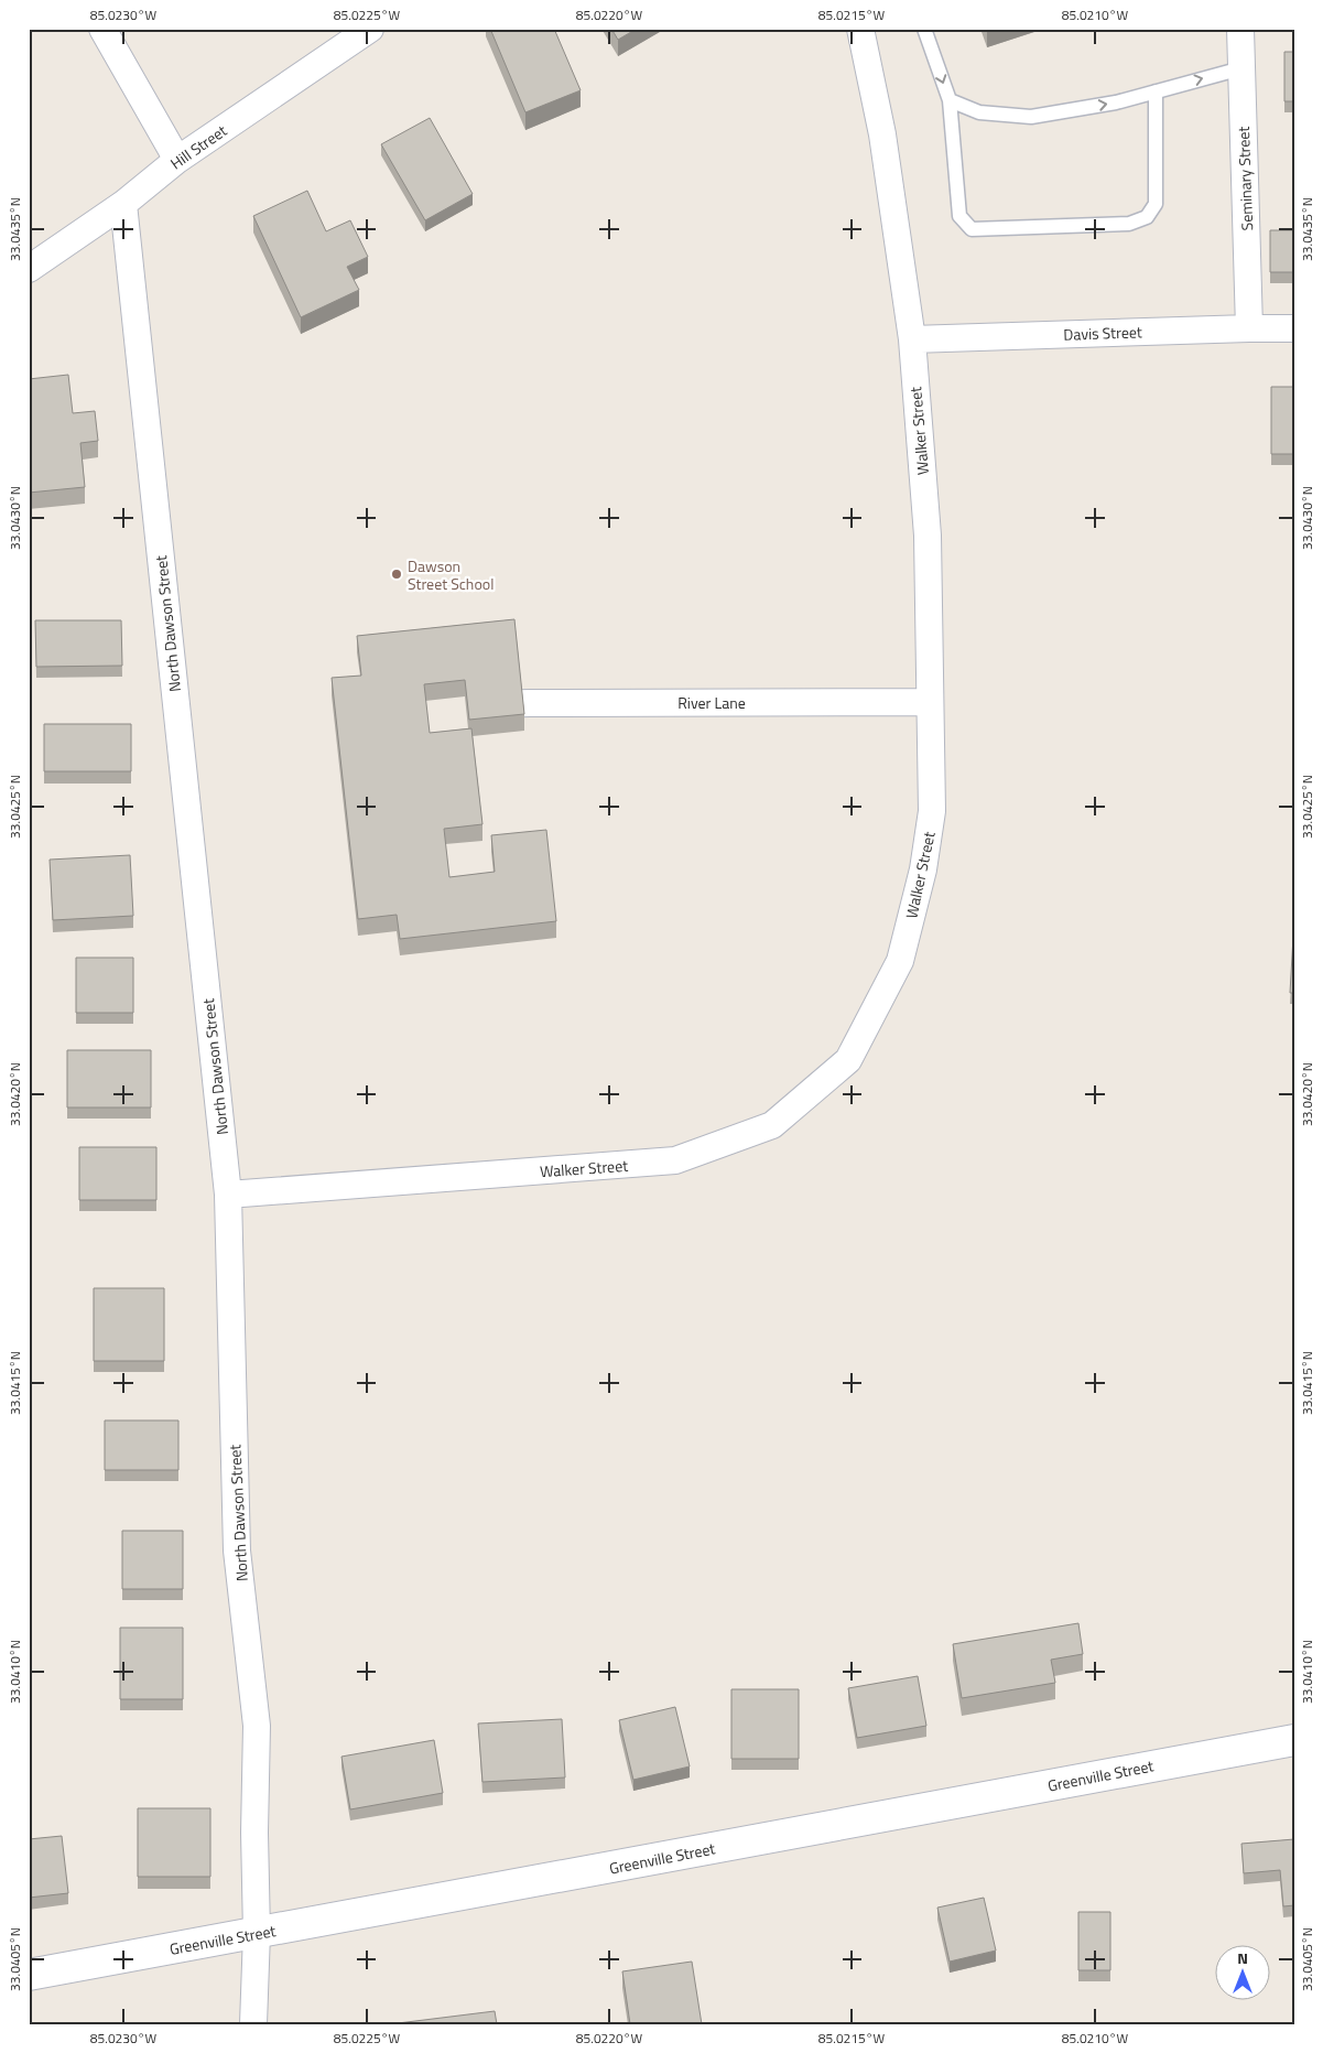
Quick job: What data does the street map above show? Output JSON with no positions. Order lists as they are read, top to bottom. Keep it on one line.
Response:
{"streets":{"street":["Hill Street","Seminary Street","Davis Street","Walker Street","North Dawson Street","River Lane","Greenville Street"]},"crossings":[["Hill Street","North Dawson Street"],["Seminary Street","Davis Street"],["Davis Street","Walker Street"],["Walker Street","North Dawson Street"],["Walker Street","River Lane"],["North Dawson Street","Greenville Street"]],"places":["Dawson Street School"],"north":"top","coordinates":["85.0230°W","85.0225°W","85.0220°W","85.0215°W","85.0210°W","33.0435°N","33.0430°N","33.0425°N","33.0420°N","33.0415°N","33.0410°N","33.0405°N"]}
